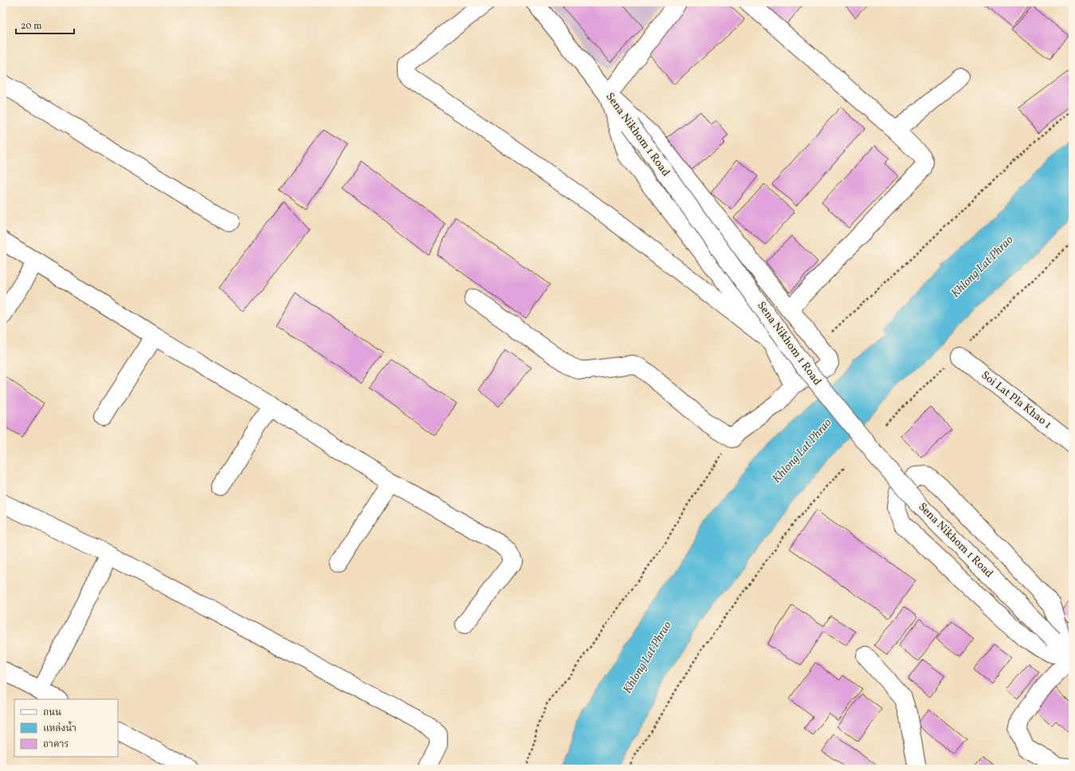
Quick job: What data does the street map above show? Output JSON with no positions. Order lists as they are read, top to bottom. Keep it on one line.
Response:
{"streets":{"street":["Sena Nikhom 1 Road","Soi Lat Pla Khao 1"]},"water":["Khlong Lat Phrao"],"legend":["ถนน","แหล่งน้ำ","อาคาร"],"scale_bar":"20 m"}
